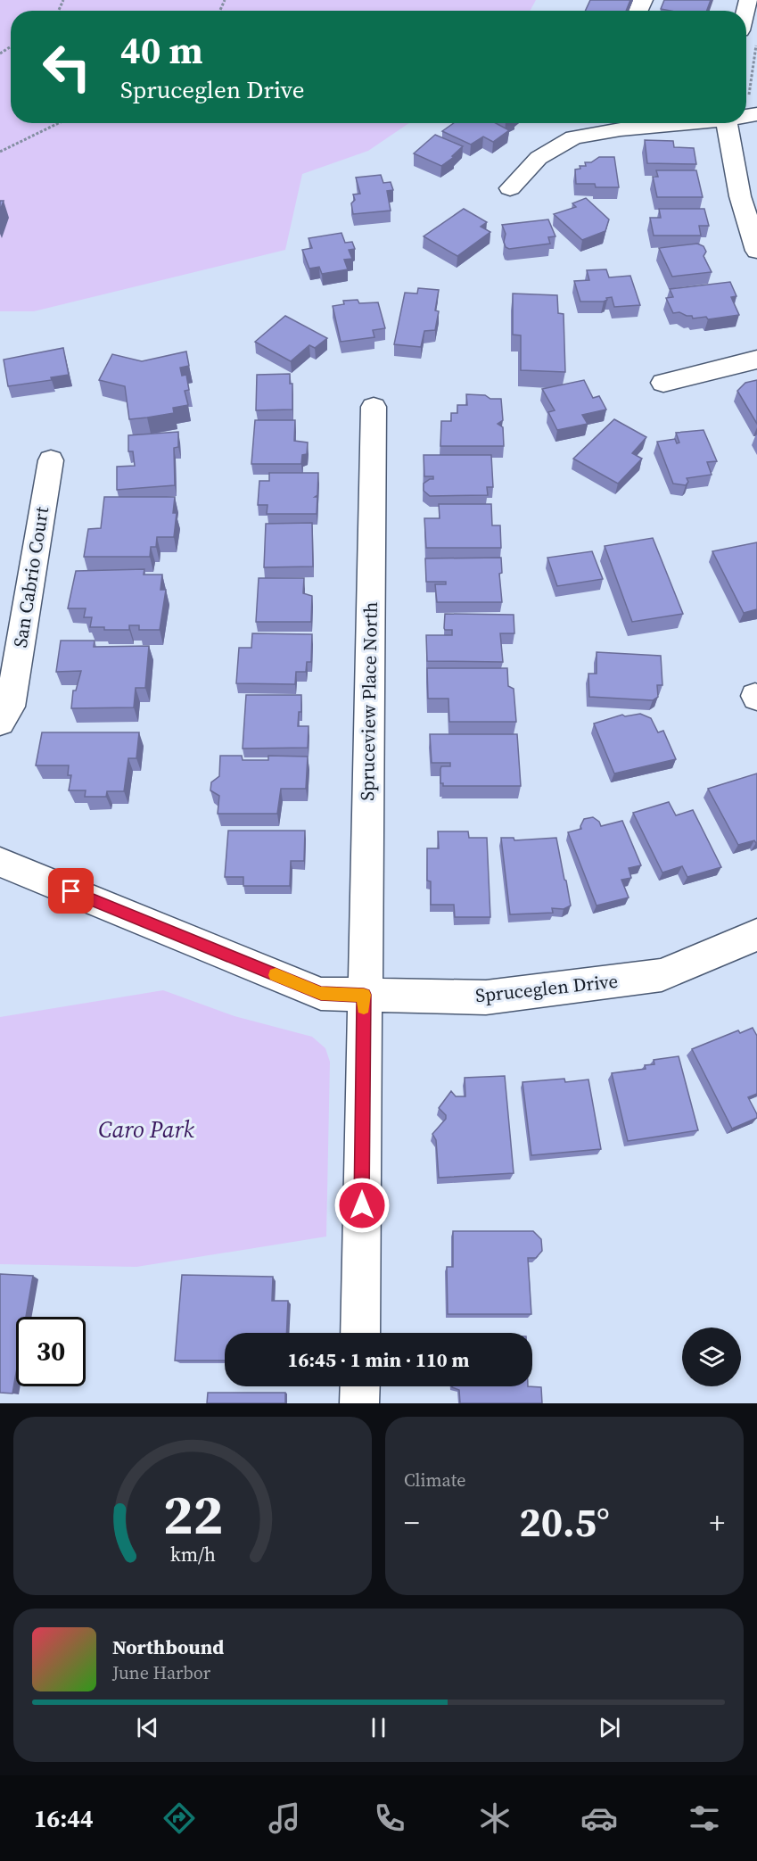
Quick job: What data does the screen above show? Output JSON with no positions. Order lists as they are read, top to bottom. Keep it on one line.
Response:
{"streets":{"street":["San Cabrio Court","Spruceview Place North","Spruceglen Drive"]},"crossings":[["Spruceview Place North","Spruceglen Drive"]],"parks":["Caro Park"],"page":{"turn":["40 m","Spruceglen Drive"],"limit":"30","trip":"16:45 · 1 min · 110 m","tile":"Climate","heat":["−","20.5°","+"],"song":["Northbound","June Harbor"],"tabs":"16:44","gauge":["22","km/h"]}}
